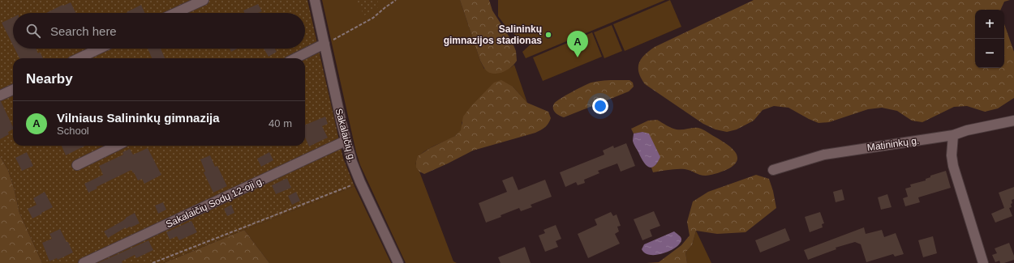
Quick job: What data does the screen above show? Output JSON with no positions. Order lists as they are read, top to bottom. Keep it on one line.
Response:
{"streets":{"street":["Sakalaičių g.","Matininkų g.","Sakalaičių Sodų 12-oji g."]},"crossings":[["Sakalaičių g.","Sakalaičių Sodų 12-oji g."]],"places":["Salininkų gimnazijos stadionas"],"page":{"map_buttons":["+","−"],"search":"Search here","pins":"A","heading":"Nearby","list":[{"mark":"A","name":"Vilniaus Salininkų gimnazija","note":"School","value":"40 m"}]}}
